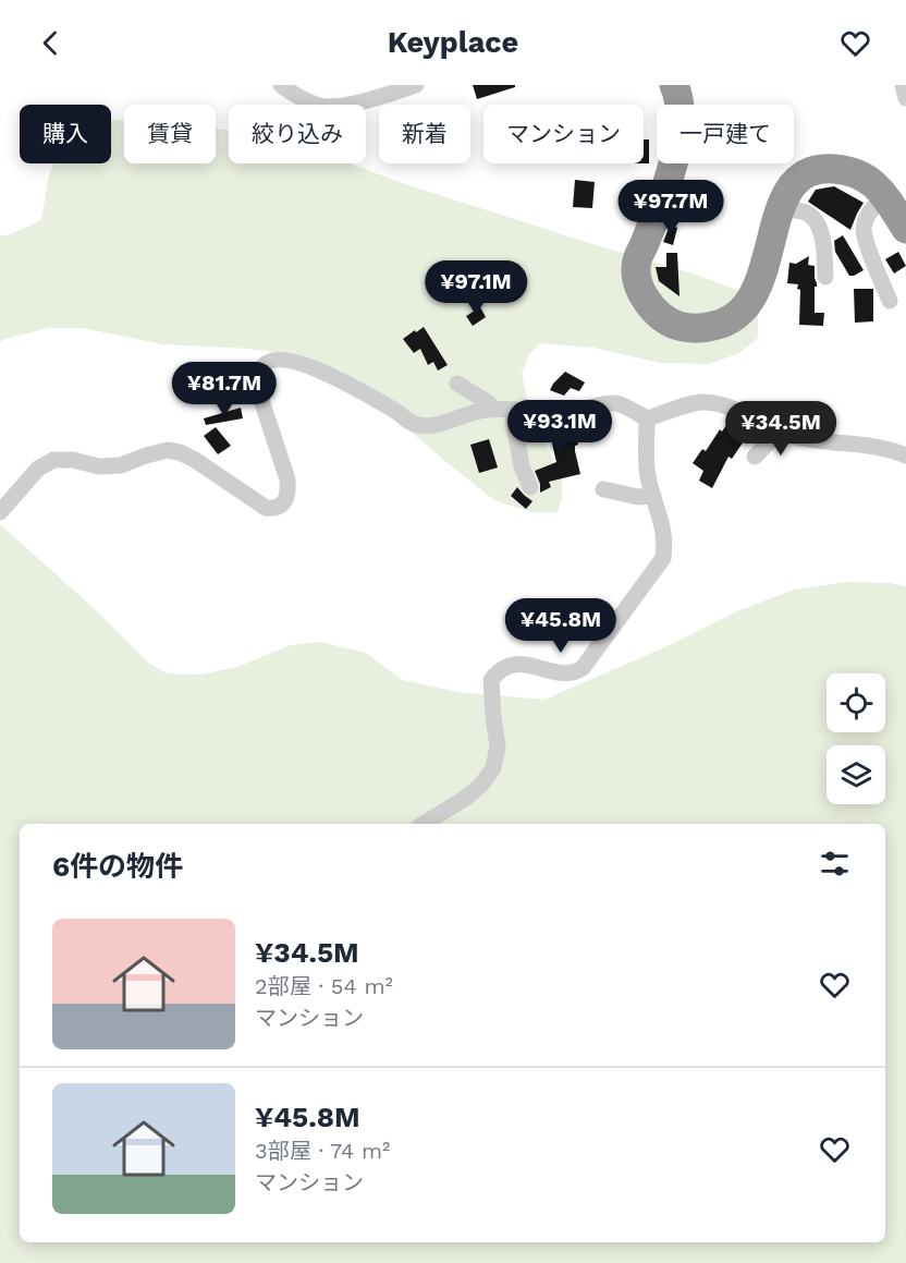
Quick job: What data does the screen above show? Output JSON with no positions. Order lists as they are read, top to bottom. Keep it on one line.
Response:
{"page":{"header":"Keyplace","chip":["購入","賃貸","絞り込み","新着","マンション","一戸建て"],"price":["¥97.7M","¥97.1M","¥81.7M","¥93.1M","¥34.5M","¥45.8M"],"heading":"6件の物件","list":[{"name":"¥34.5M","note":"2部屋 · 54 m² · マンション"},{"name":"¥45.8M","note":"3部屋 · 74 m² · マンション"}]}}
